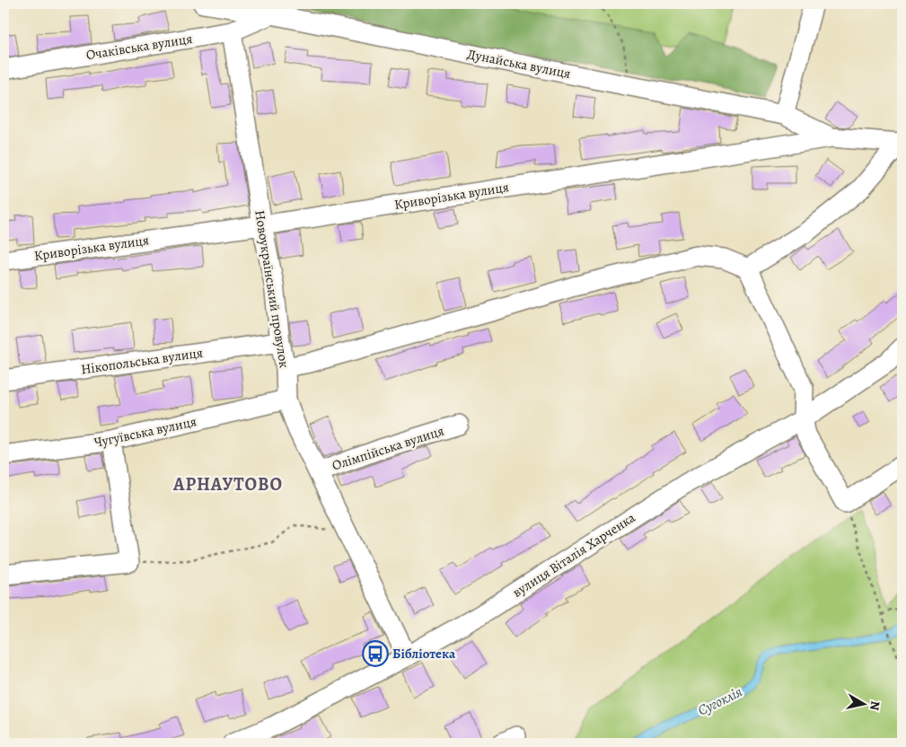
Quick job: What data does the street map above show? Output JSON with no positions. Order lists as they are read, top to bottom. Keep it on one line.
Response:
{"streets":{"street":["Очаківська вулиця","Дунайська вулиця","Криворізька вулиця","Новоукраїнський провулок","Нікопольська вулиця","Чугуївська вулиця","Олімпійська вулиця","вулиця Віталія Харченка"]},"crossings":[["Очаківська вулиця","Дунайська вулиця"],["Очаківська вулиця","Новоукраїнський провулок"],["Дунайська вулиця","Криворізька вулиця"],["Криворізька вулиця","Новоукраїнський провулок"],["Новоукраїнський провулок","Нікопольська вулиця"],["Новоукраїнський провулок","Чугуївська вулиця"],["Новоукраїнський провулок","Олімпійська вулиця"],["Новоукраїнський провулок","вулиця Віталія Харченка"]],"districts":["АРНАУТОВО"],"water":["Сугоклія"],"places":{"bus stop":["Бібліотека"]},"north":"right"}
